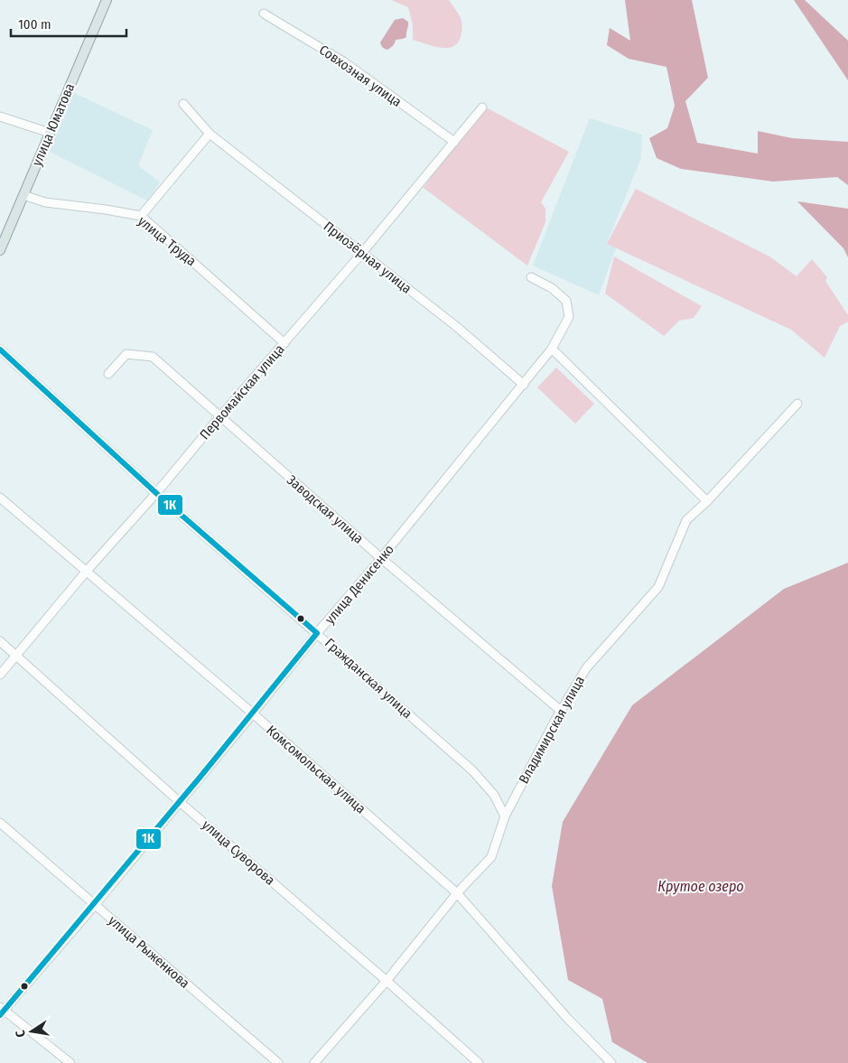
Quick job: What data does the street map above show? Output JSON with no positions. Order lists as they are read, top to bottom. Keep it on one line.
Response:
{"streets":{"main road":["улица Юматова"],"street":["Совхозная улица","улица Труда","Приозёрная улица","Первомайская улица","Заводская улица","улица Денисенко","Гражданская улица","Владимирская улица","Комсомольская улица","улица Суворова","улица Рыженкова"]},"crossings":[["Совхозная улица","Первомайская улица"],["улица Юматова","улица Труда"],["улица Труда","Первомайская улица"],["Приозёрная улица","Первомайская улица"],["Приозёрная улица","улица Денисенко"],["Первомайская улица","Заводская улица"],["Первомайская улица","Гражданская улица"],["Первомайская улица","Комсомольская улица"],["Первомайская улица","улица Суворова"],["Заводская улица","улица Денисенко"],["Заводская улица","Владимирская улица"],["улица Денисенко","Гражданская улица"],["улица Денисенко","Комсомольская улица"],["улица Денисенко","улица Суворова"],["улица Денисенко","улица Рыженкова"],["Гражданская улица","Владимирская улица"],["Владимирская улица","Комсомольская улица"],["Владимирская улица","улица Суворова"]],"water":["Крутое озеро"],"lines":["transit line 1К"],"scale_bar":"100 m","north":"left"}
